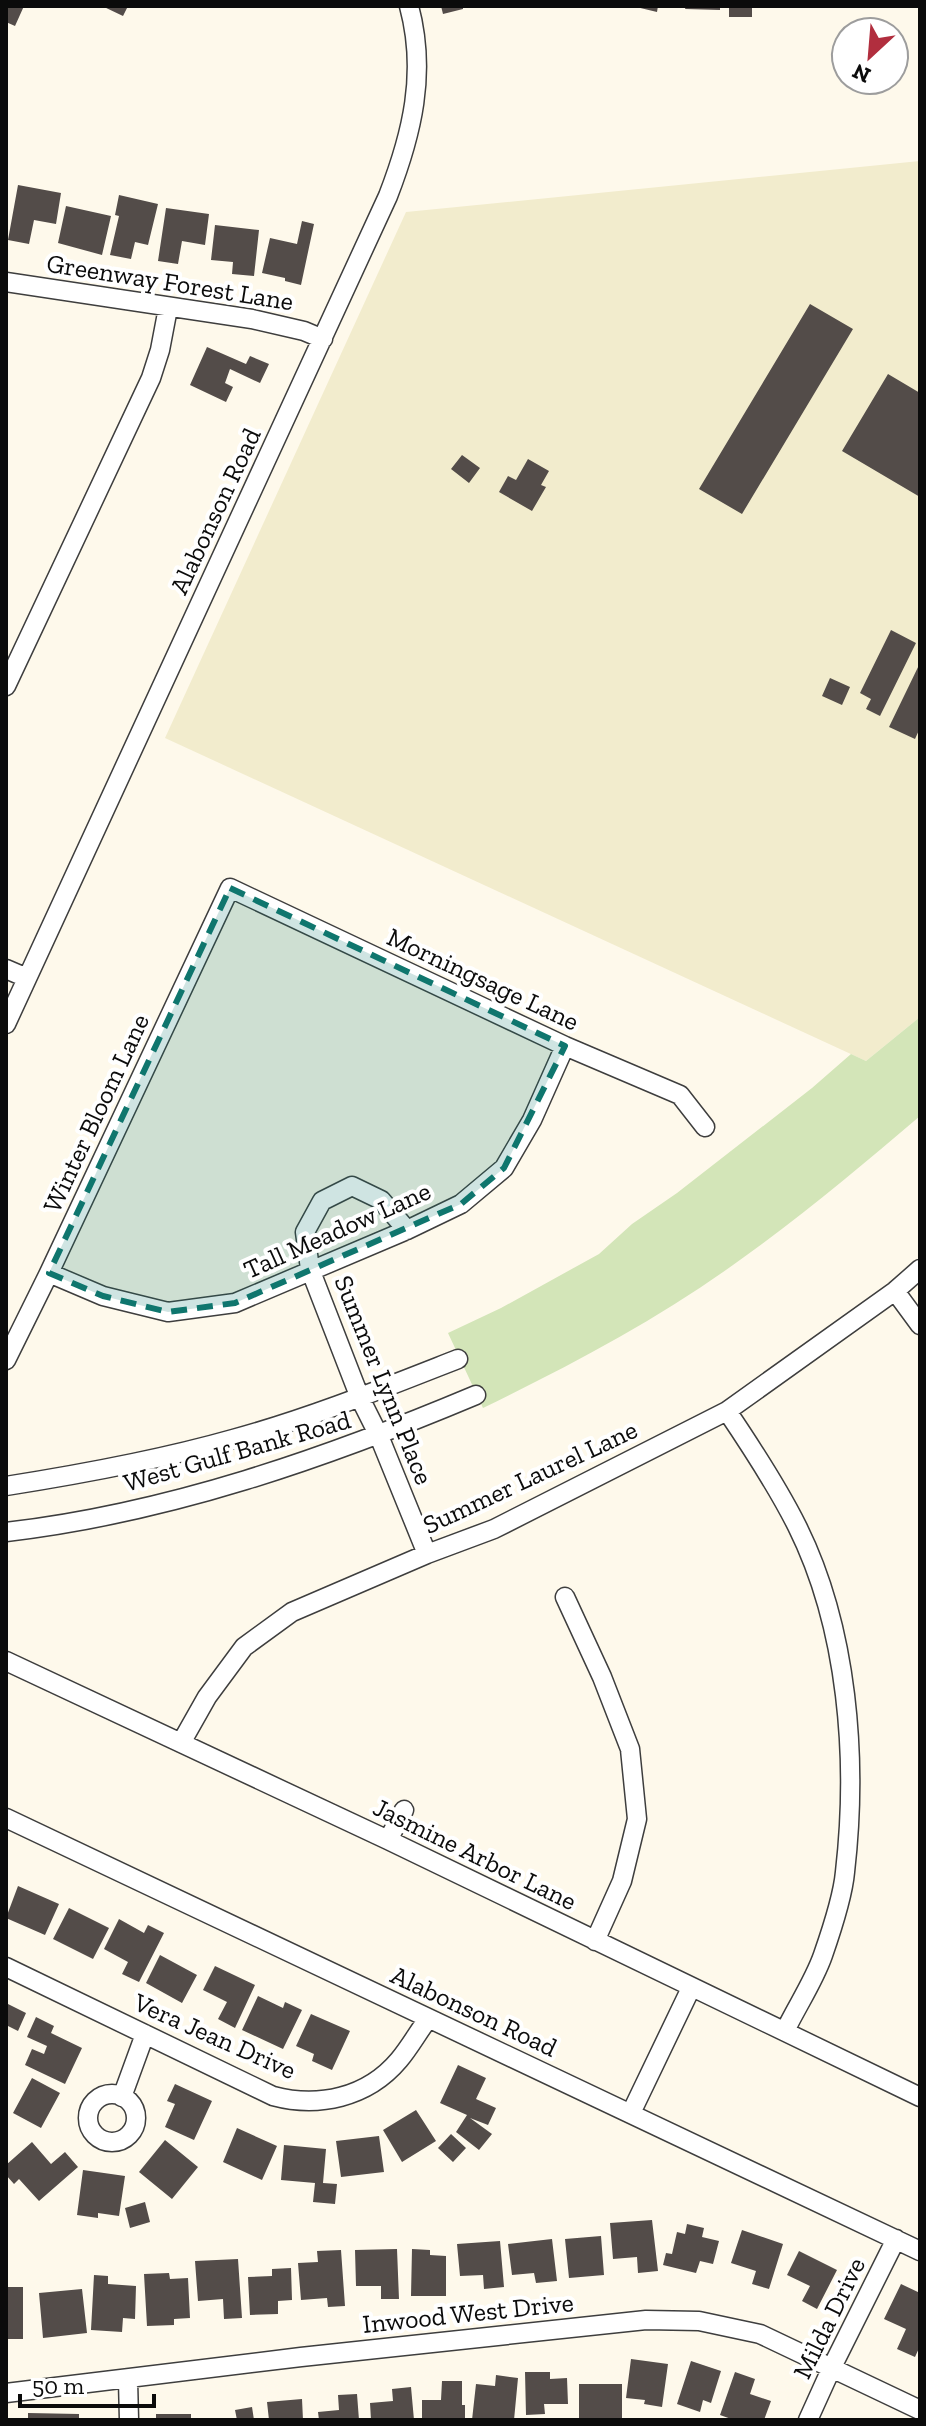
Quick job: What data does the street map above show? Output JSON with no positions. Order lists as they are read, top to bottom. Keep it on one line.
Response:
{"streets":{"street":["Greenway Forest Lane","Alabonson Road","Morningsage Lane","Winter Bloom Lane","Tall Meadow Lane","Summer Lynn Place","West Gulf Bank Road","Summer Laurel Lane","Jasmine Arbor Lane","Vera Jean Drive","Inwood West Drive","Milda Drive"]},"crossings":[["Greenway Forest Lane","Alabonson Road"],["Alabonson Road","Vera Jean Drive"],["Alabonson Road","Milda Drive"],["Morningsage Lane","Winter Bloom Lane"],["Morningsage Lane","Tall Meadow Lane"],["Winter Bloom Lane","Tall Meadow Lane"],["Tall Meadow Lane","Summer Lynn Place"],["Summer Lynn Place","West Gulf Bank Road"],["Summer Lynn Place","Summer Laurel Lane"],["Summer Laurel Lane","Jasmine Arbor Lane"],["Inwood West Drive","Milda Drive"]],"scale_bar":"50 m","north":"bottom left"}
